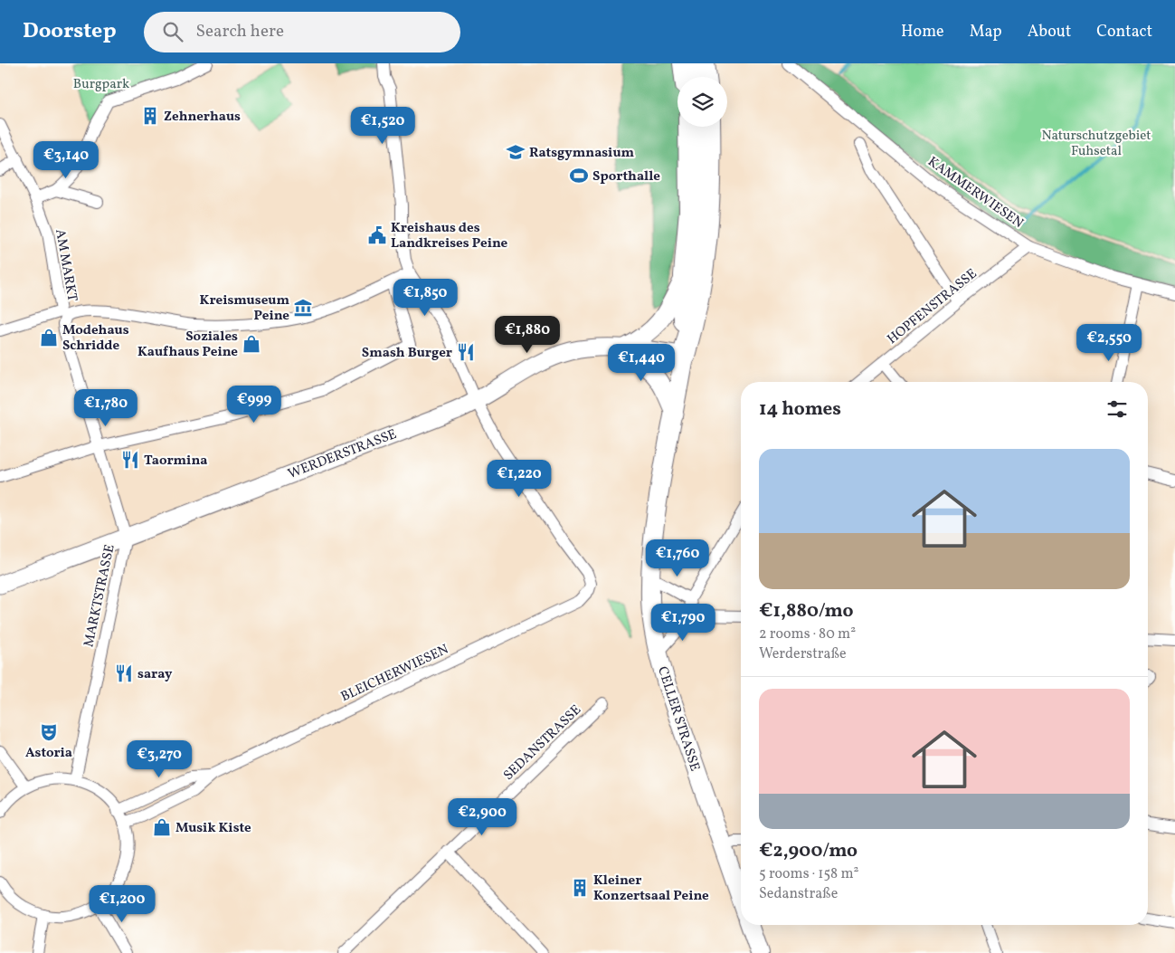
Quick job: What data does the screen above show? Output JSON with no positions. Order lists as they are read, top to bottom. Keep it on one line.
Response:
{"streets":{"main road":["CELLER STRASSE"],"street":["KAMMERWIESEN","AM MARKT","HOPFENSTRASSE","WERDERSTRASSE","MARKTSTRASSE","BLEICHERWIESEN","SEDANSTRASSE"]},"crossings":[["KAMMERWIESEN","HOPFENSTRASSE"],["WERDERSTRASSE","MARKTSTRASSE"],["WERDERSTRASSE","BLEICHERWIESEN"],["WERDERSTRASSE","CELLER STRASSE"]],"parks":["Burgpark","Naturschutzgebiet Fuhsetal"],"places":{"building":["Zehnerhaus","Kleiner Konzertsaal Peine"],"school or university":["Ratsgymnasium"],"sports":["Sporthalle"],"public building":["Kreishaus des Landkreises Peine"],"museum":["Kreismuseum Peine"],"shop":["Modehaus Schridde","Soziales Kaufhaus Peine","Musik Kiste"],"restaurant":["Smash Burger","Taormina","saray"],"theatre":["Astoria"]},"page":{"header":"Doorstep","search":"Search here","nav":["Home","Map","About","Contact"],"price":["€1,520","€3,140","€1,850","€1,880","€2,550","€1,440","€999","€1,780","€1,220","€1,760","€1,790","€3,270","€2,900","€1,200"],"heading":"14 homes","list":[{"name":"€1,880/mo","note":"2 rooms · 80 m² · Werderstraße"},{"name":"€2,900/mo","note":"5 rooms · 158 m² · Sedanstraße"}]}}
